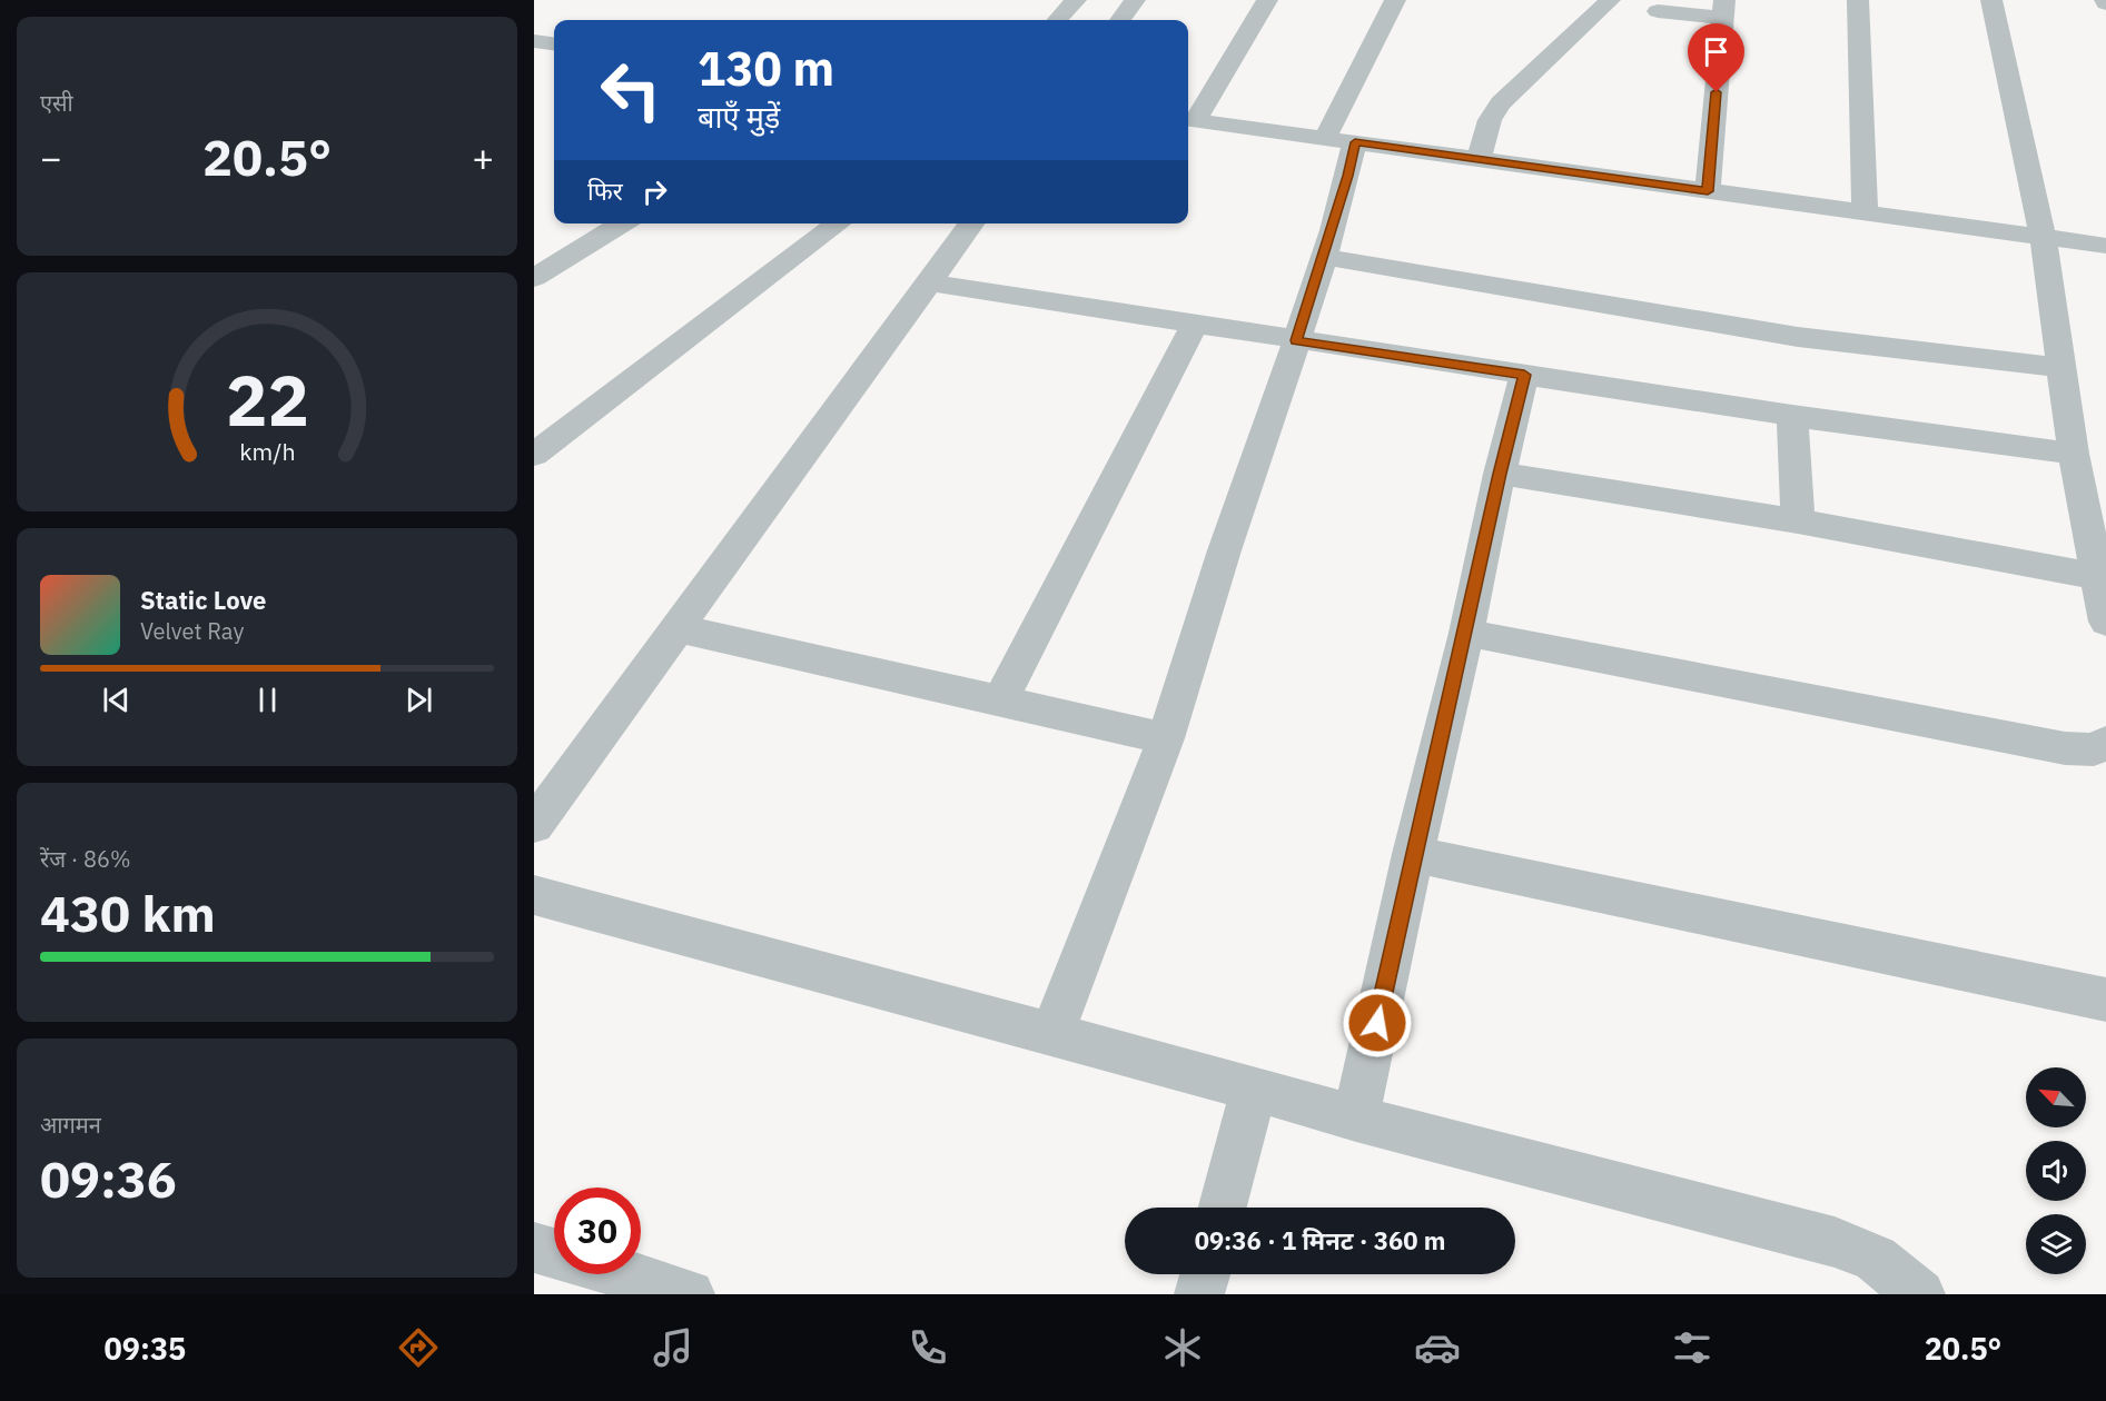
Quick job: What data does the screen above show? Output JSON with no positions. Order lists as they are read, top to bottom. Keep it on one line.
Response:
{"north":"top left","page":{"tile":["एसी",["रेंज · 86%","430 km"],["आगमन","09:36"]],"turn":["130 m","बाएँ मुड़ें"],"heat":["−","20.5°","+"],"then":"फिर","song":["Static Love","Velvet Ray"],"limit":"30","trip":"09:36 · 1 मिनट · 360 m","tabs":["09:35","20.5°"],"gauge":["22","km/h"]}}
